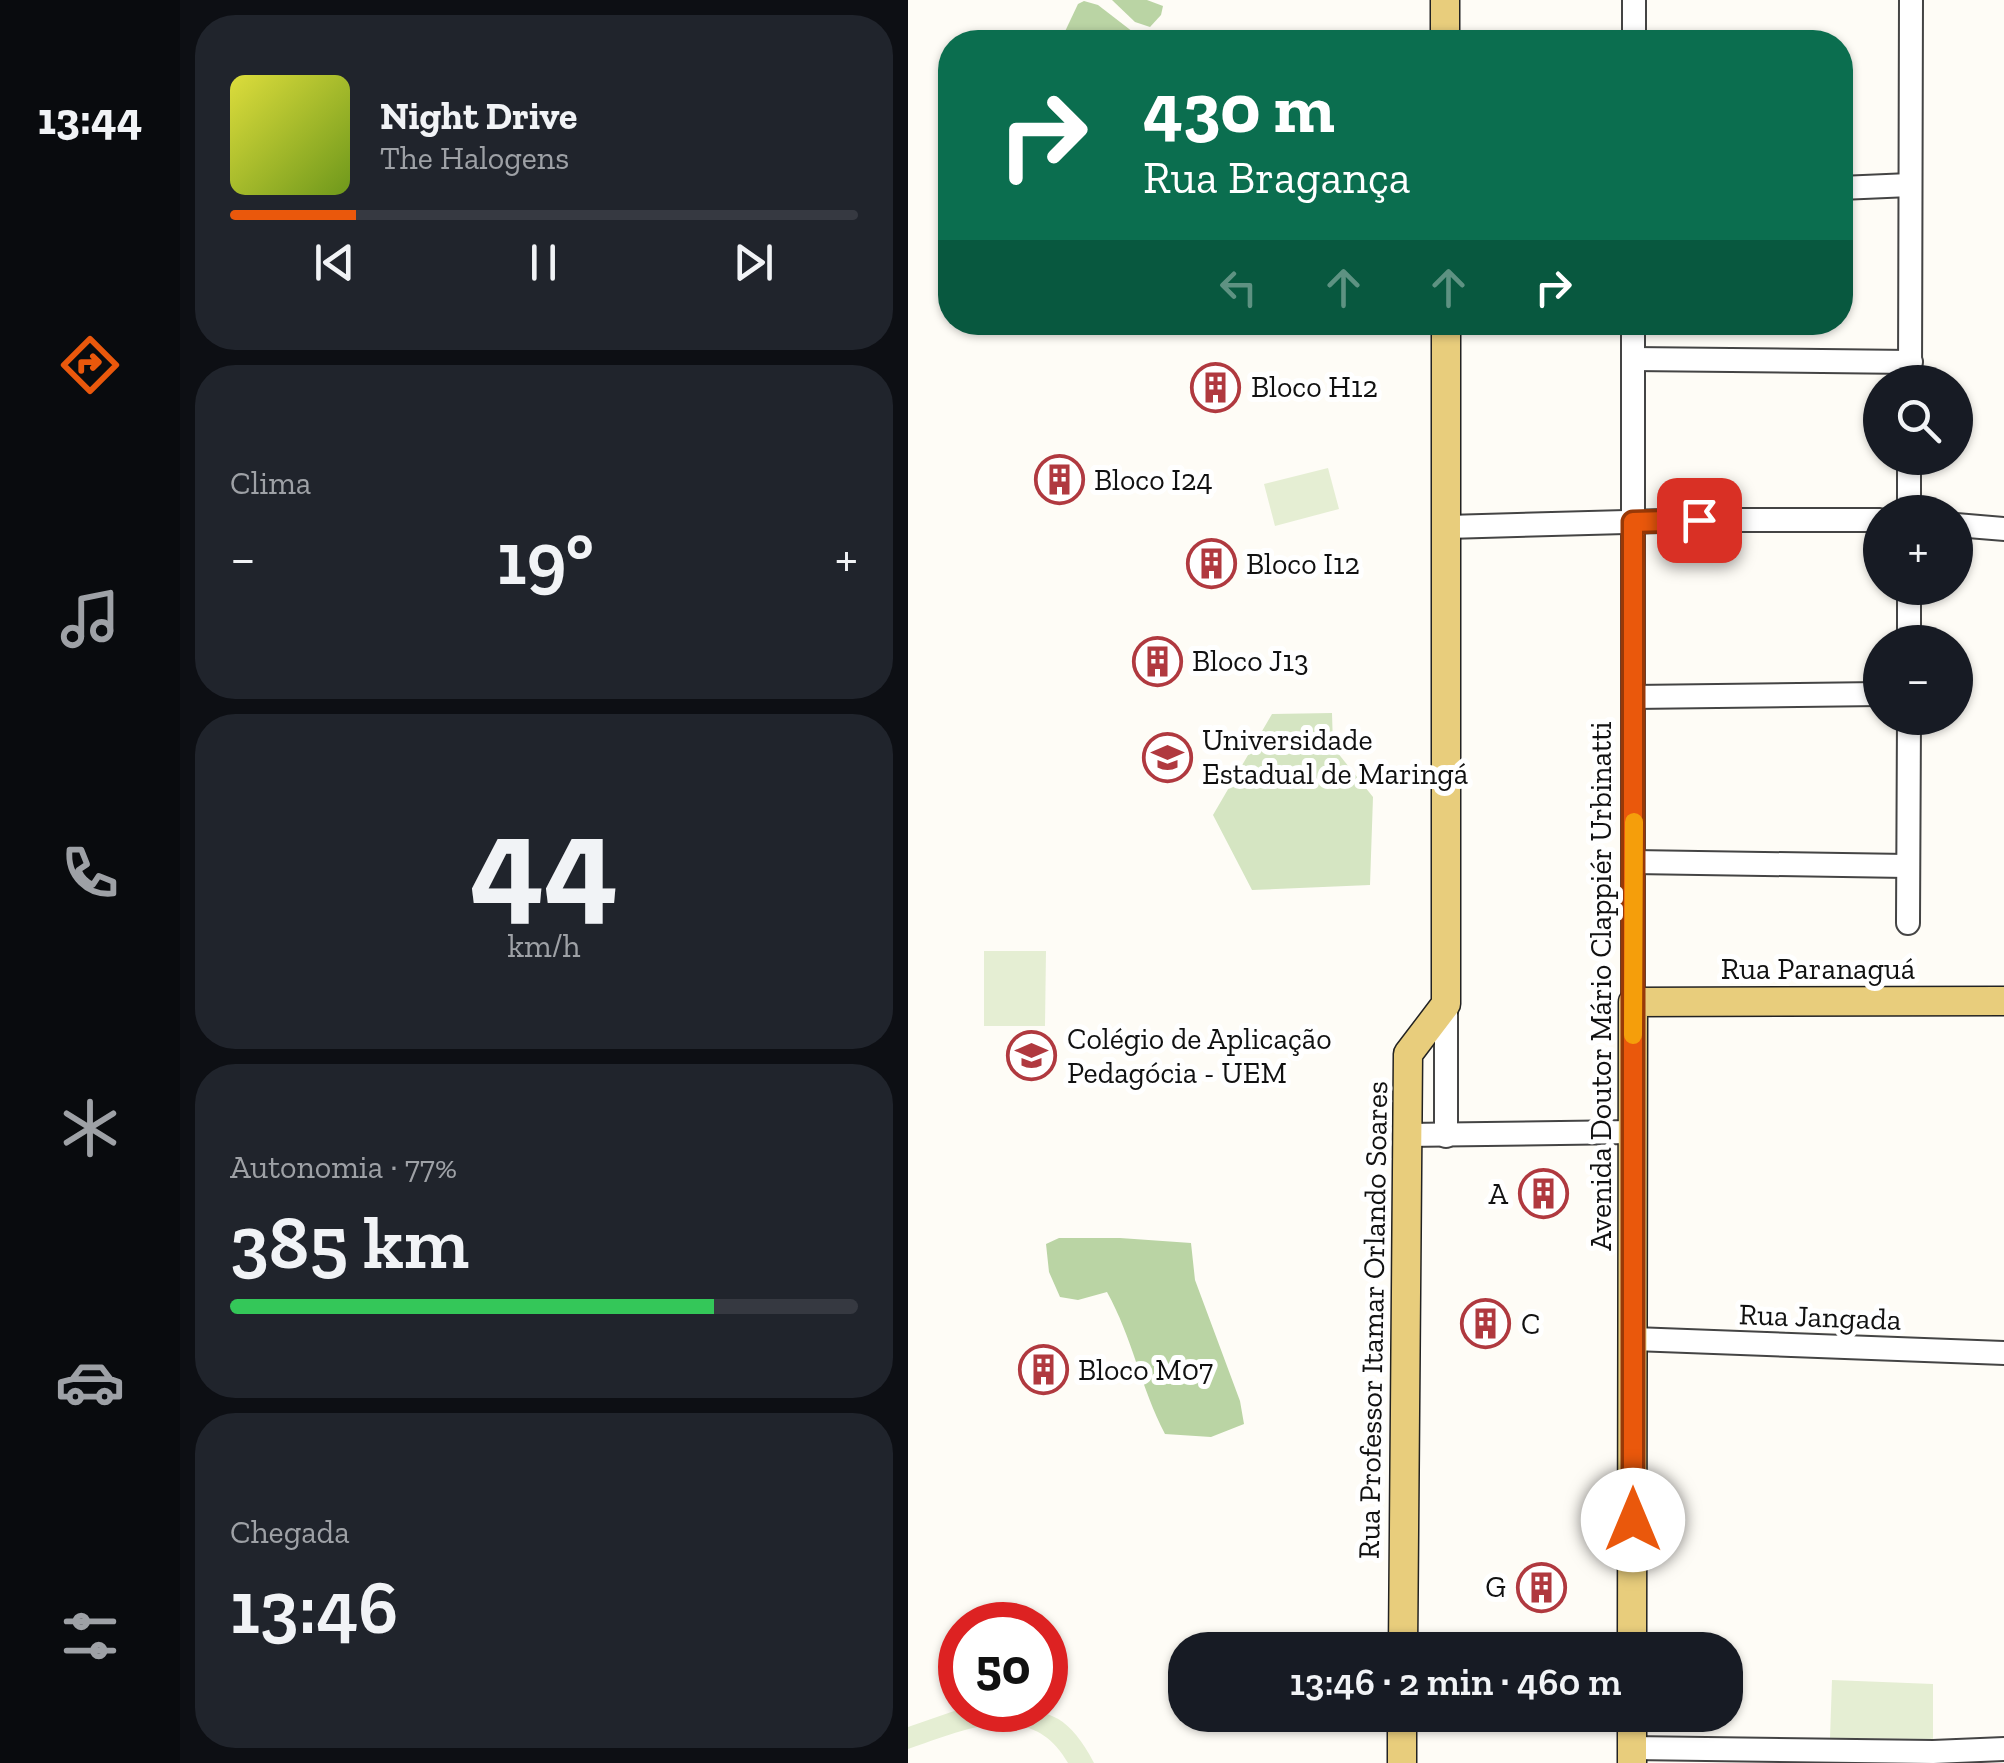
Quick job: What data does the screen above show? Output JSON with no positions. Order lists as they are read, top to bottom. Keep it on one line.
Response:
{"streets":{"main road":["Rua Paranaguá","Avenida Doutor Mário Clappiér Urbinatti","Rua Professor Itamar Orlando Soares"],"street":["Rua Jangada"]},"crossings":[["Rua Paranaguá","Avenida Doutor Mário Clappiér Urbinatti"],["Avenida Doutor Mário Clappiér Urbinatti","Rua Jangada"]],"places":{"building":["Bloco H12","Bloco I24","Bloco I12","Bloco J13","A","C","Bloco M07","G"],"school or university":["Universidade Estadual de Maringá","Colégio de Aplicação Pedagócia - UEM"]},"page":{"tabs":"13:44","turn":["430 m","Rua Bragança"],"song":["Night Drive","The Halogens"],"tile":["Clima",["44","km/h"],["Autonomia · 77%","385 km"],["Chegada","13:46"]],"map_buttons":["+","−"],"heat":["−","19°","+"],"limit":"50","trip":"13:46 · 2 min · 460 m"}}
